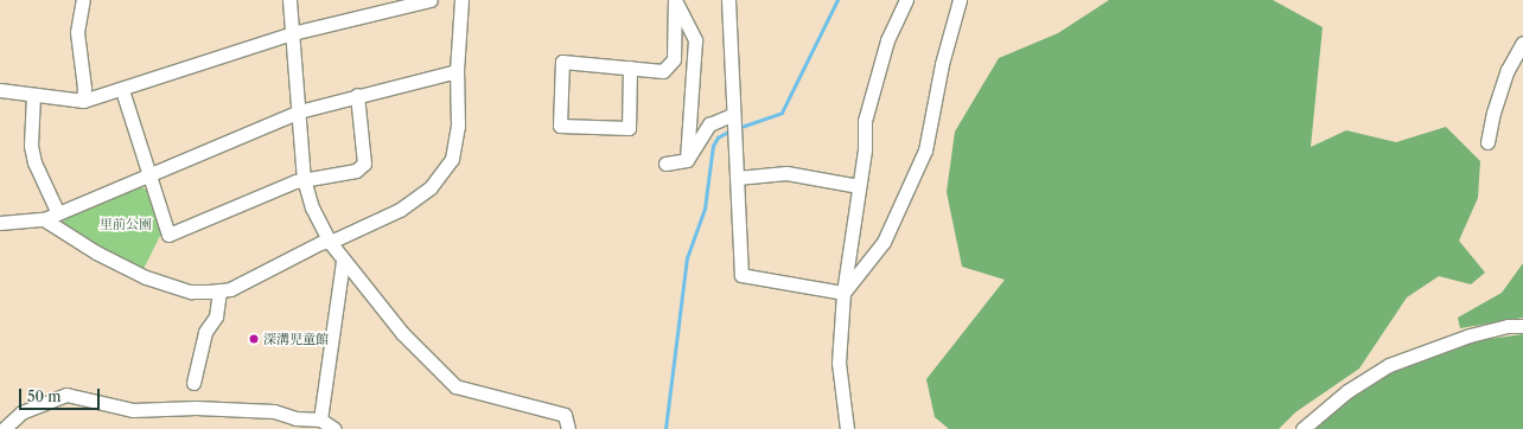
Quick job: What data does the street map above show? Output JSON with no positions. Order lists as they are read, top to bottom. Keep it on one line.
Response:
{"parks":["里前公園"],"places":["深溝児童館"],"scale_bar":"50 m"}
